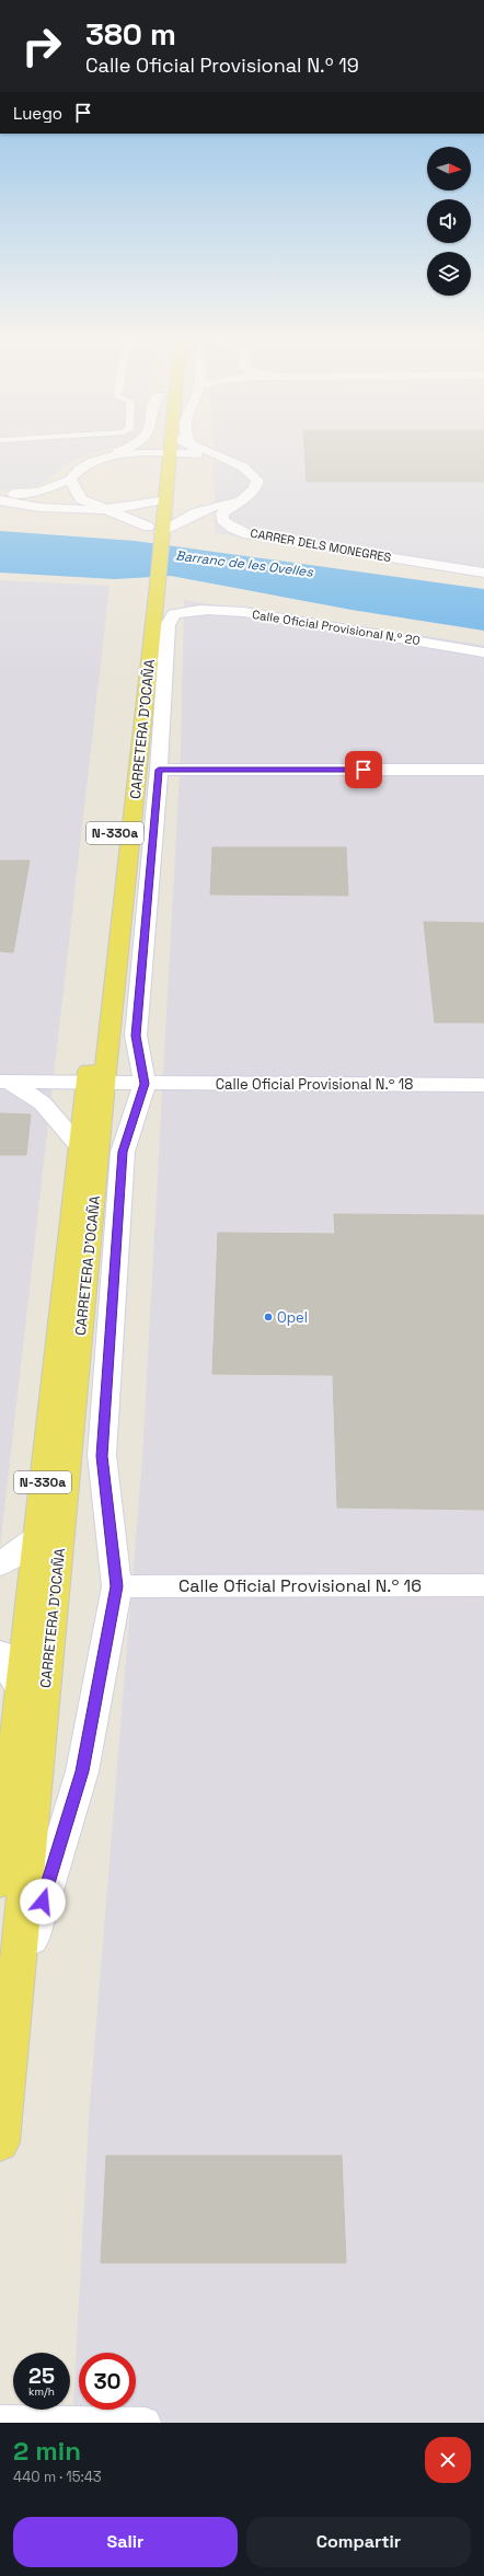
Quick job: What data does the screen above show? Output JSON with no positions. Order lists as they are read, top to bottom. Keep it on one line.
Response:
{"streets":{"main road":["CARRETERA D'OCAÑA","N-330a"],"street":["CARRER DELS MONEGRES","Calle Oficial Provisional N.º 20","Calle Oficial Provisional N.º 18","Calle Oficial Provisional N.º 16"]},"crossings":[["Calle Oficial Provisional N.º 20","CARRETERA D'OCAÑA"],["CARRETERA D'OCAÑA","Calle Oficial Provisional N.º 18"],["CARRETERA D'OCAÑA","Calle Oficial Provisional N.º 16"]],"water":["Barranc de les Ovelles"],"places":["Opel"],"north":"right","page":{"turn":["380 m","Calle Oficial Provisional N.º 19"],"then":"Luego","speed":"25 km/h","limit":"30","heading":["2 min","440 m · 15:43"],"buttons":["Salir","Compartir"]}}
